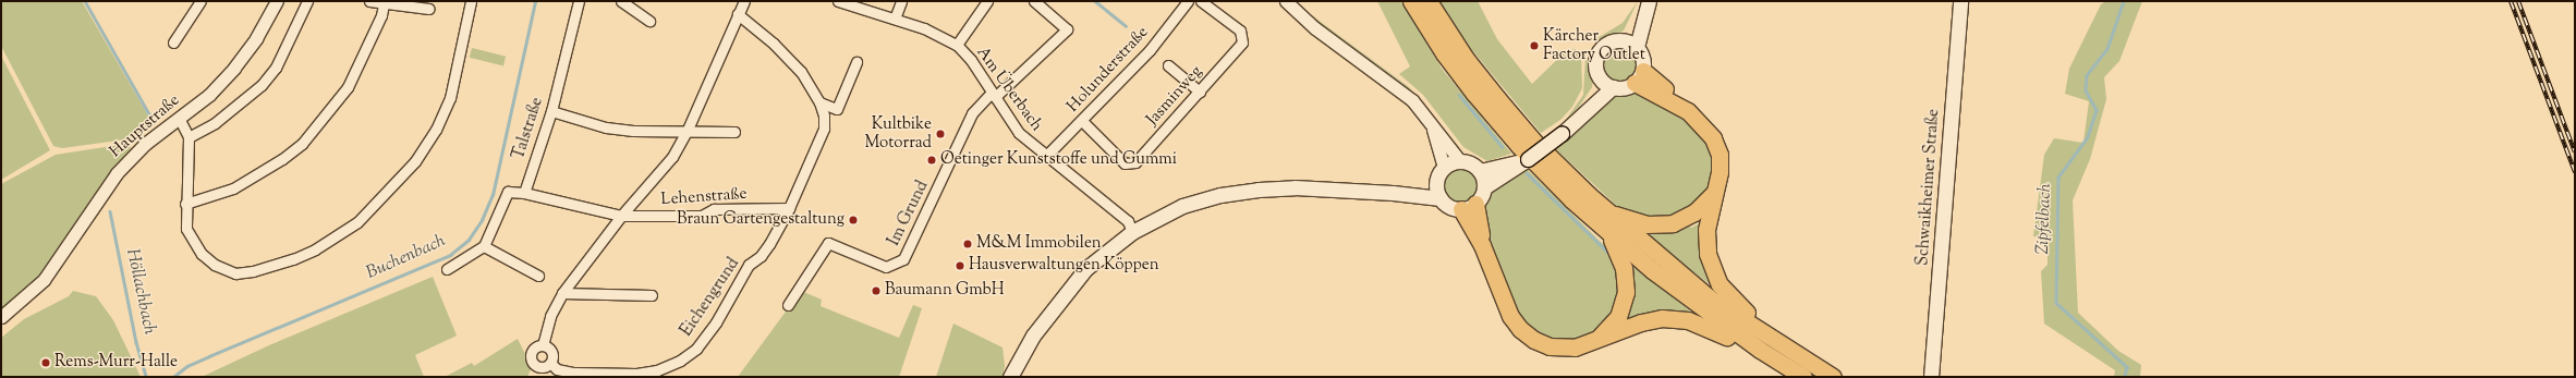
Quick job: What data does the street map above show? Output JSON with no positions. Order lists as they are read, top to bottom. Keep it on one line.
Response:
{"streets":{"main road":["Schwaikheimer Straße"],"street":["Holunderstraße","Am Überbach","Jasminweg","Hauptstraße","Talstraße","Lehenstraße","Im Grund","Eichengrund"]},"crossings":[["Holunderstraße","Am Überbach"],["Holunderstraße","Jasminweg"],["Am Überbach","Im Grund"],["Lehenstraße","Eichengrund"]],"water":["Zipfelbach","Buchenbach","Höllachbach"],"places":["Kärcher Factory Outlet","Kultbike Motorrad","Oetinger Kunststoffe und Gummi","Braun Gartengestaltung","M&M Immobilen","Hausverwaltungen Köppen","Baumann GmbH","Rems-Murr-Halle"]}
